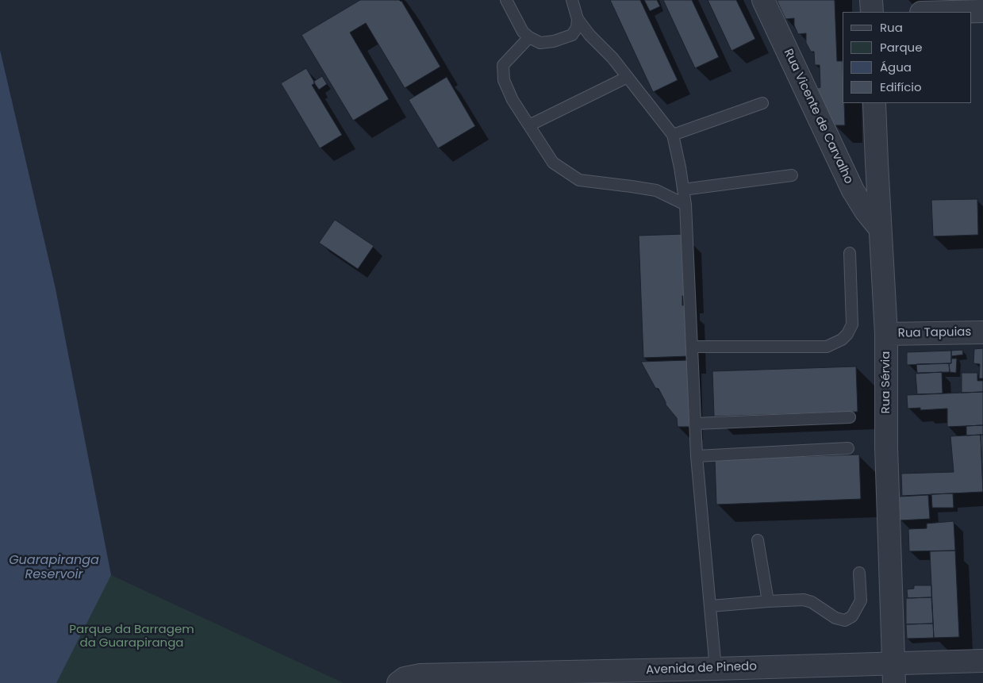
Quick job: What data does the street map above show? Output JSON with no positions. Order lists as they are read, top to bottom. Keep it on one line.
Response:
{"streets":{"street":["Rua Vicente de Carvalho","Rua Tapuias","Rua Sérvia","Avenida de Pinedo"]},"crossings":[["Rua Vicente de Carvalho","Rua Sérvia"],["Rua Tapuias","Rua Sérvia"],["Rua Sérvia","Avenida de Pinedo"]],"water":["Guarapiranga Reservoir"],"parks":["Parque da Barragem da Guarapiranga"],"legend":["Rua","Parque","Água","Edifício"]}
